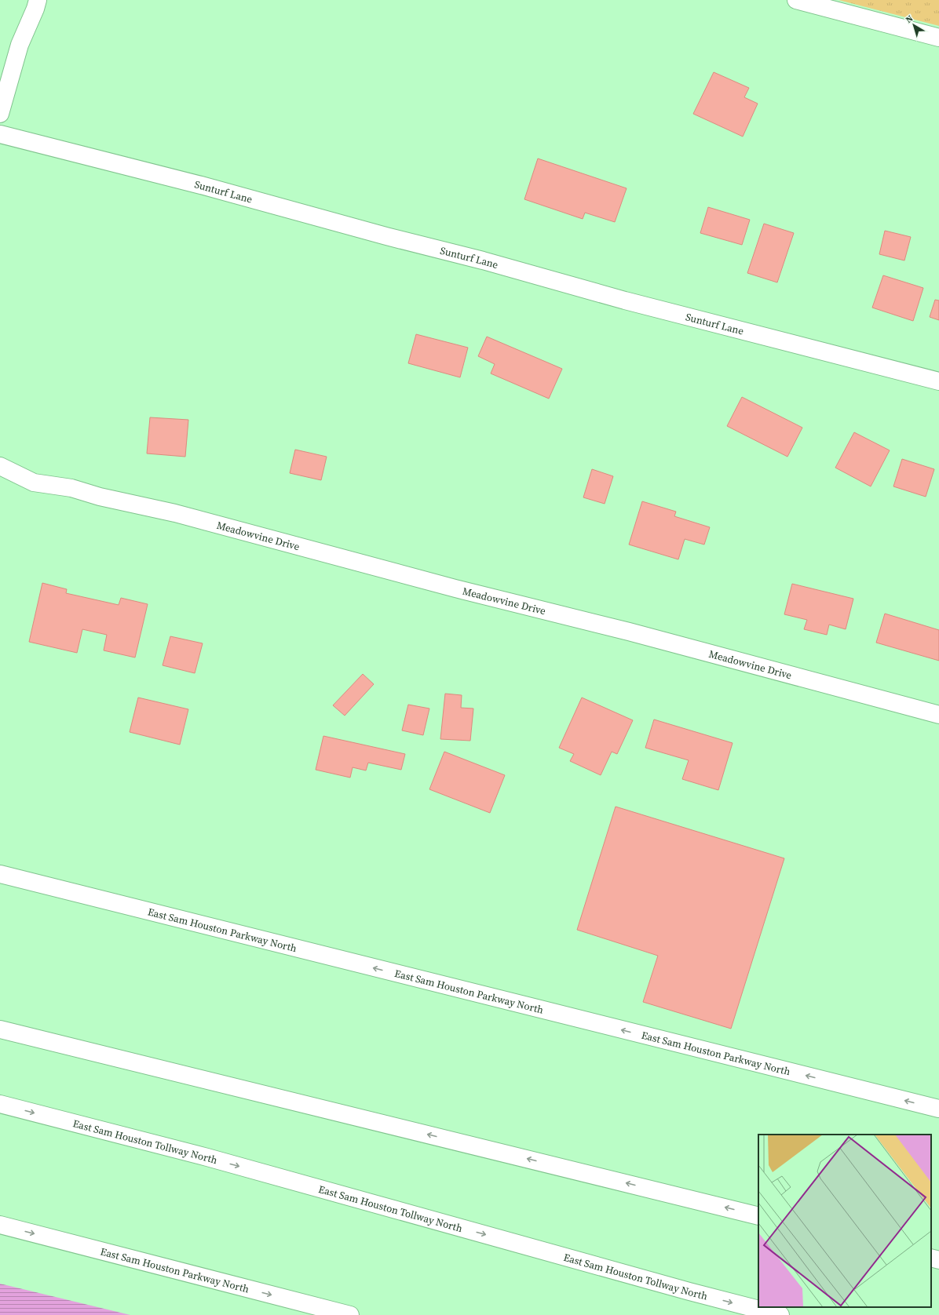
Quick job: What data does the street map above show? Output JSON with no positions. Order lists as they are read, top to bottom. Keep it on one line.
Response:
{"streets":{"main road":["Sunturf Lane","Meadowvine Drive","East Sam Houston Parkway North","East Sam Houston Tollway North"]},"north":"top left"}
